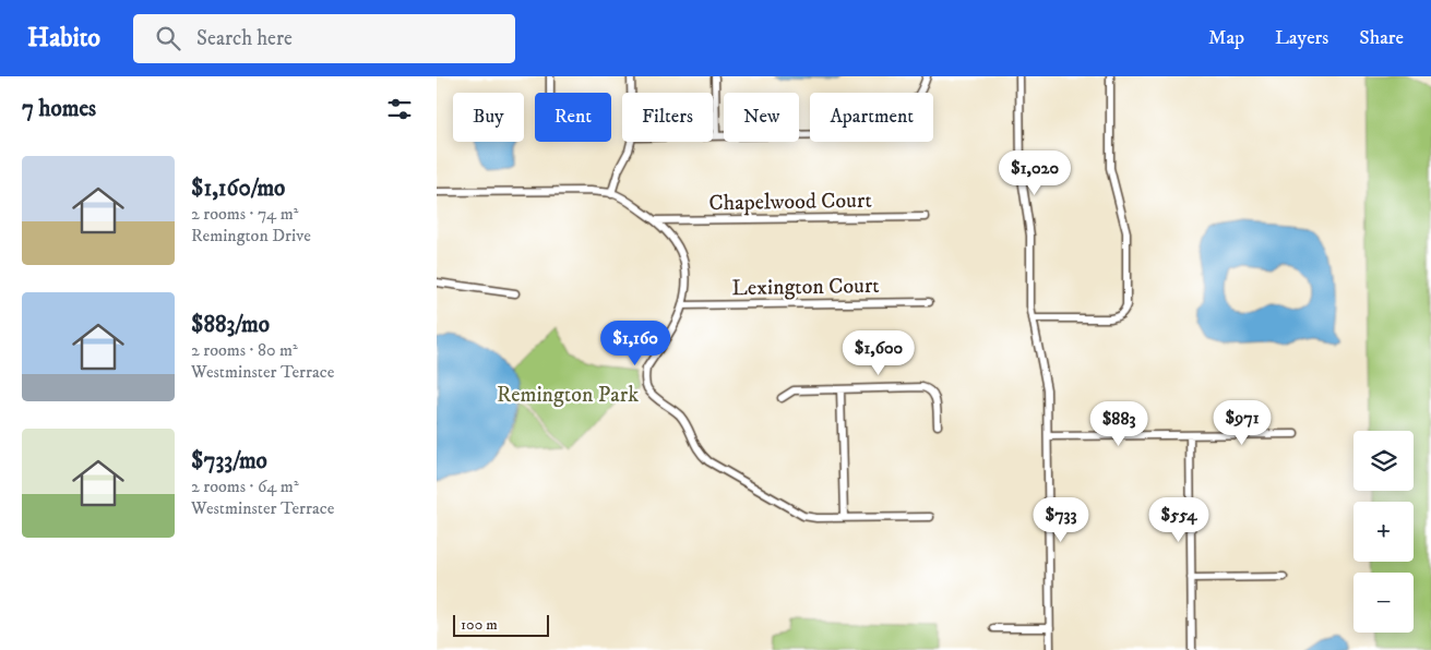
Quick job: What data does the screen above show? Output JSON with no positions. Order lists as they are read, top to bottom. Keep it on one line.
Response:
{"streets":{"street":["Chapelwood Court","Lexington Court"]},"parks":["Remington Park"],"scale_bar":"100 m","page":{"header":"Habito","search":"Search here","nav":["Map","Layers","Share"],"heading":"7 homes","chip":["Buy","Rent","Filters","New","Apartment"],"list":[{"name":"$1,160/mo","note":"2 rooms · 74 m² · Remington Drive"},{"name":"$883/mo","note":"2 rooms · 80 m² · Westminster Terrace"},{"name":"$733/mo","note":"2 rooms · 64 m² · Westminster Terrace"}],"price":["$1,020","$1,160","$1,600","$971","$883","$733","$554"],"map_buttons":["+","−"],"scale":"100 m"}}
